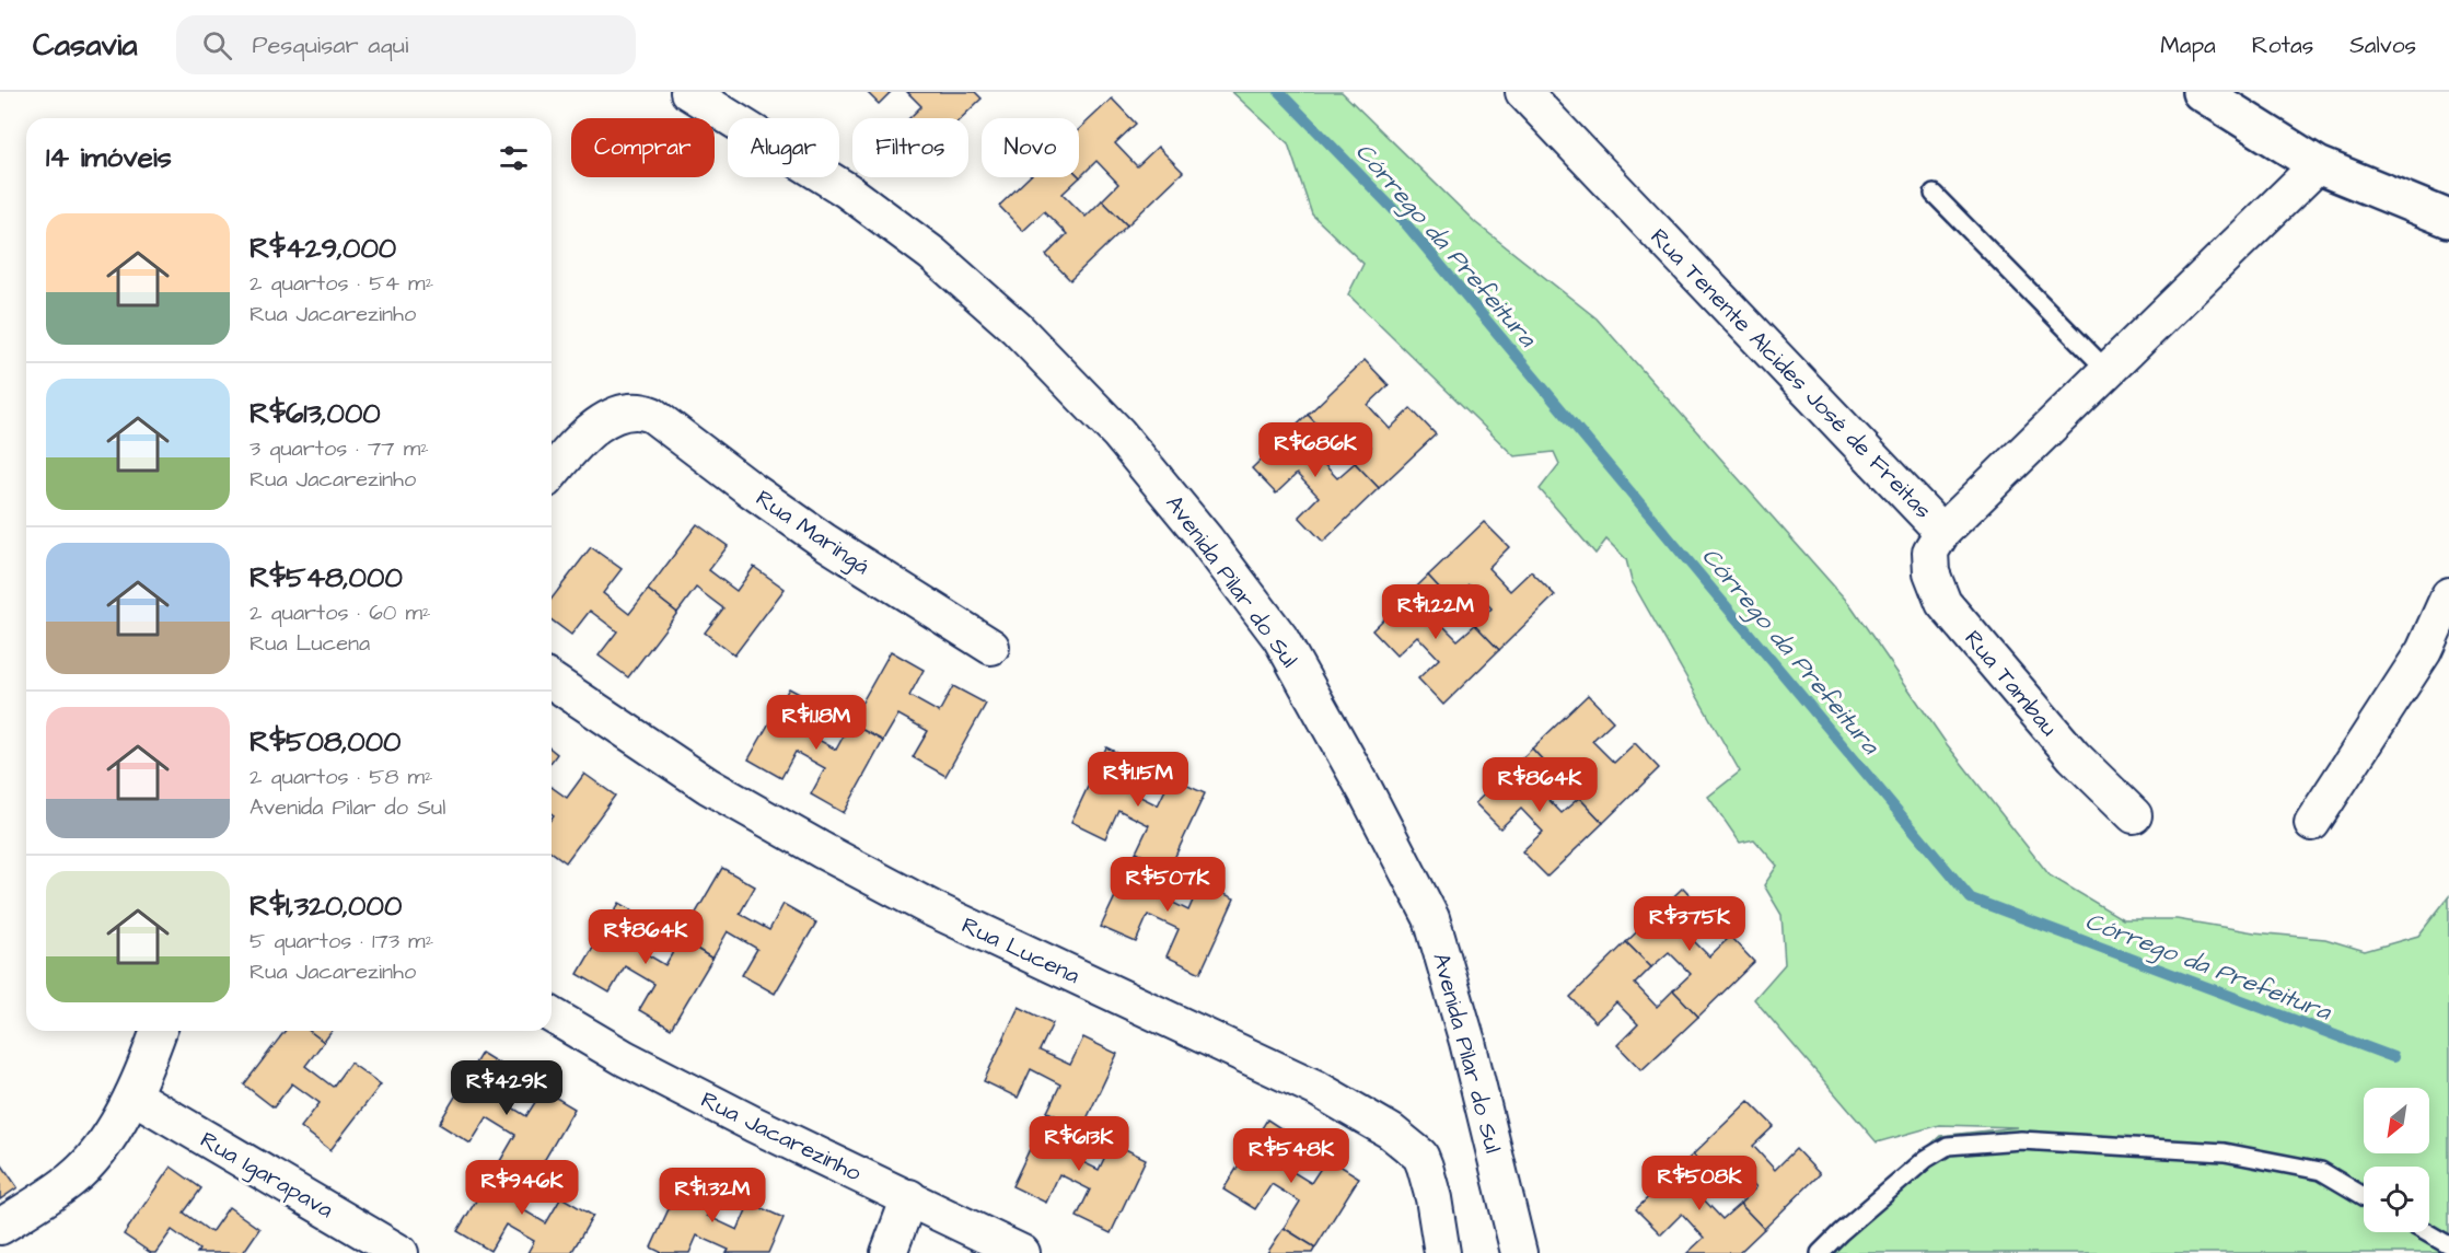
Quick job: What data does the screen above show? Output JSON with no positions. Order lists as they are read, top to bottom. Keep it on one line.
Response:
{"streets":{"street":["Rua Tenente Alcides José de Freitas","Rua Maringá","Avenida Pilar do Sul","Rua Tambau","Rua Lucena","Rua Jacarezinho","Rua Igarapava"]},"crossings":[["Rua Tenente Alcides José de Freitas","Rua Tambau"]],"water":["Córrego da Prefeitura"],"north":"bottom left","page":{"header":"Casavia","search":"Pesquisar aqui","nav":["Mapa","Rotas","Salvos"],"chip":["Comprar","Alugar","Filtros","Novo"],"heading":"14 imóveis","list":[{"name":"R$429,000","note":"2 quartos · 54 m² · Rua Jacarezinho"},{"name":"R$613,000","note":"3 quartos · 77 m² · Rua Jacarezinho"},{"name":"R$548,000","note":"2 quartos · 60 m² · Rua Lucena"},{"name":"R$508,000","note":"2 quartos · 58 m² · Avenida Pilar do Sul"},{"name":"R$1,320,000","note":"5 quartos · 173 m² · Rua Jacarezinho"}],"price":["R$686K","R$1.22M","R$1.18M","R$1.15M","R$864K","R$507K","R$375K","R$864K","R$429K","R$613K","R$548K","R$508K","R$946K","R$1.32M"]}}
